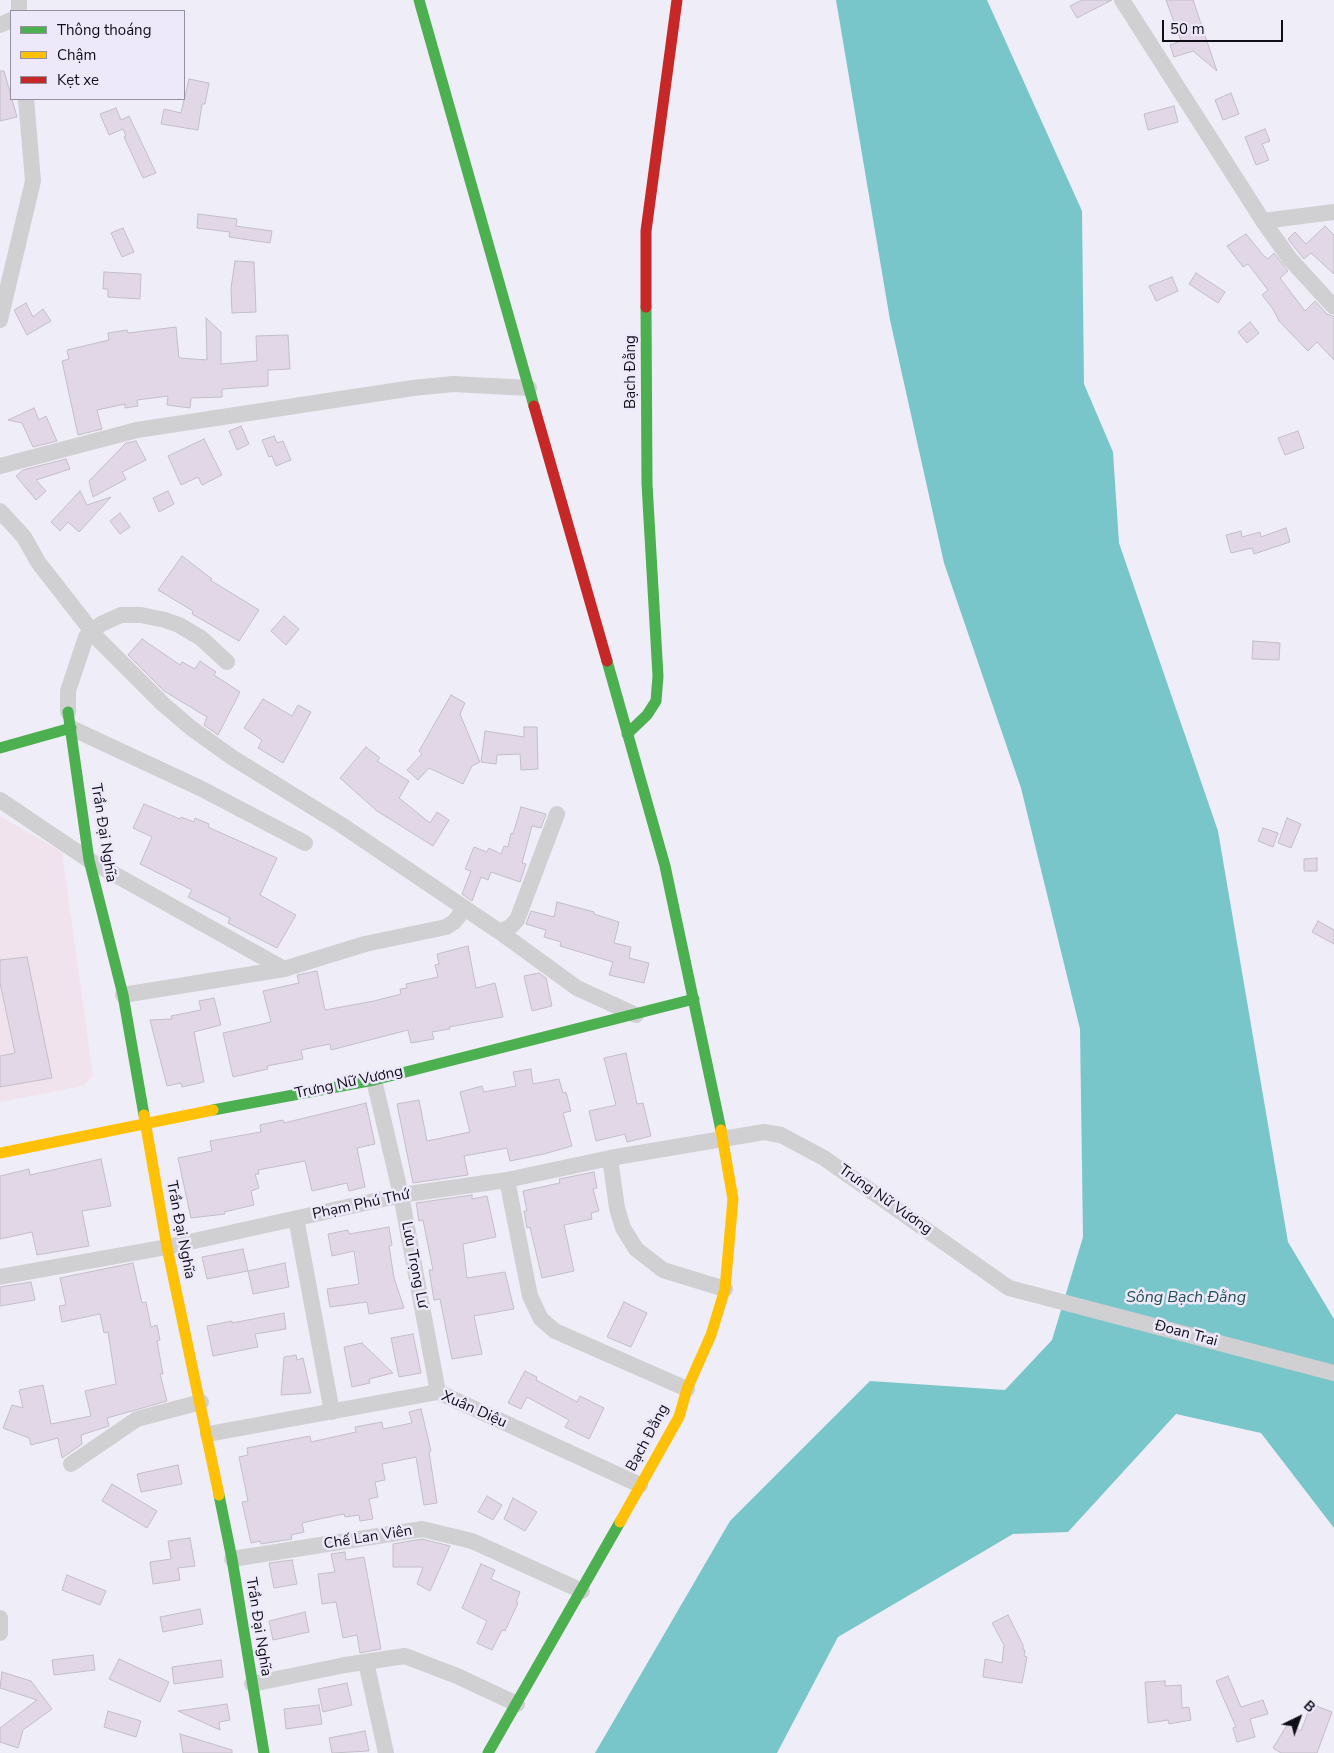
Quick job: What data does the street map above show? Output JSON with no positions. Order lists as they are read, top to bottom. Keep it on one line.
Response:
{"streets":{"street":["Bạch Đằng","Trần Đại Nghĩa","Trưng Nữ Vương","Phạm Phú Thứ","Lưu Trọng Lư","Đoan Trai","Xuân Diệu","Chế Lan Viên"]},"crossings":[["Bạch Đằng","Trưng Nữ Vương"],["Bạch Đằng","Phạm Phú Thứ"],["Bạch Đằng","Xuân Diệu"],["Bạch Đằng","Chế Lan Viên"],["Trần Đại Nghĩa","Trưng Nữ Vương"],["Trần Đại Nghĩa","Phạm Phú Thứ"],["Trần Đại Nghĩa","Xuân Diệu"],["Trần Đại Nghĩa","Chế Lan Viên"],["Trưng Nữ Vương","Phạm Phú Thứ"],["Trưng Nữ Vương","Lưu Trọng Lư"],["Trưng Nữ Vương","Đoan Trai"],["Phạm Phú Thứ","Lưu Trọng Lư"],["Lưu Trọng Lư","Xuân Diệu"]],"water":["Sông Bạch Đằng"],"legend":["Thông thoáng","Chậm","Kẹt xe"],"scale_bar":"50 m","north":"top right"}
